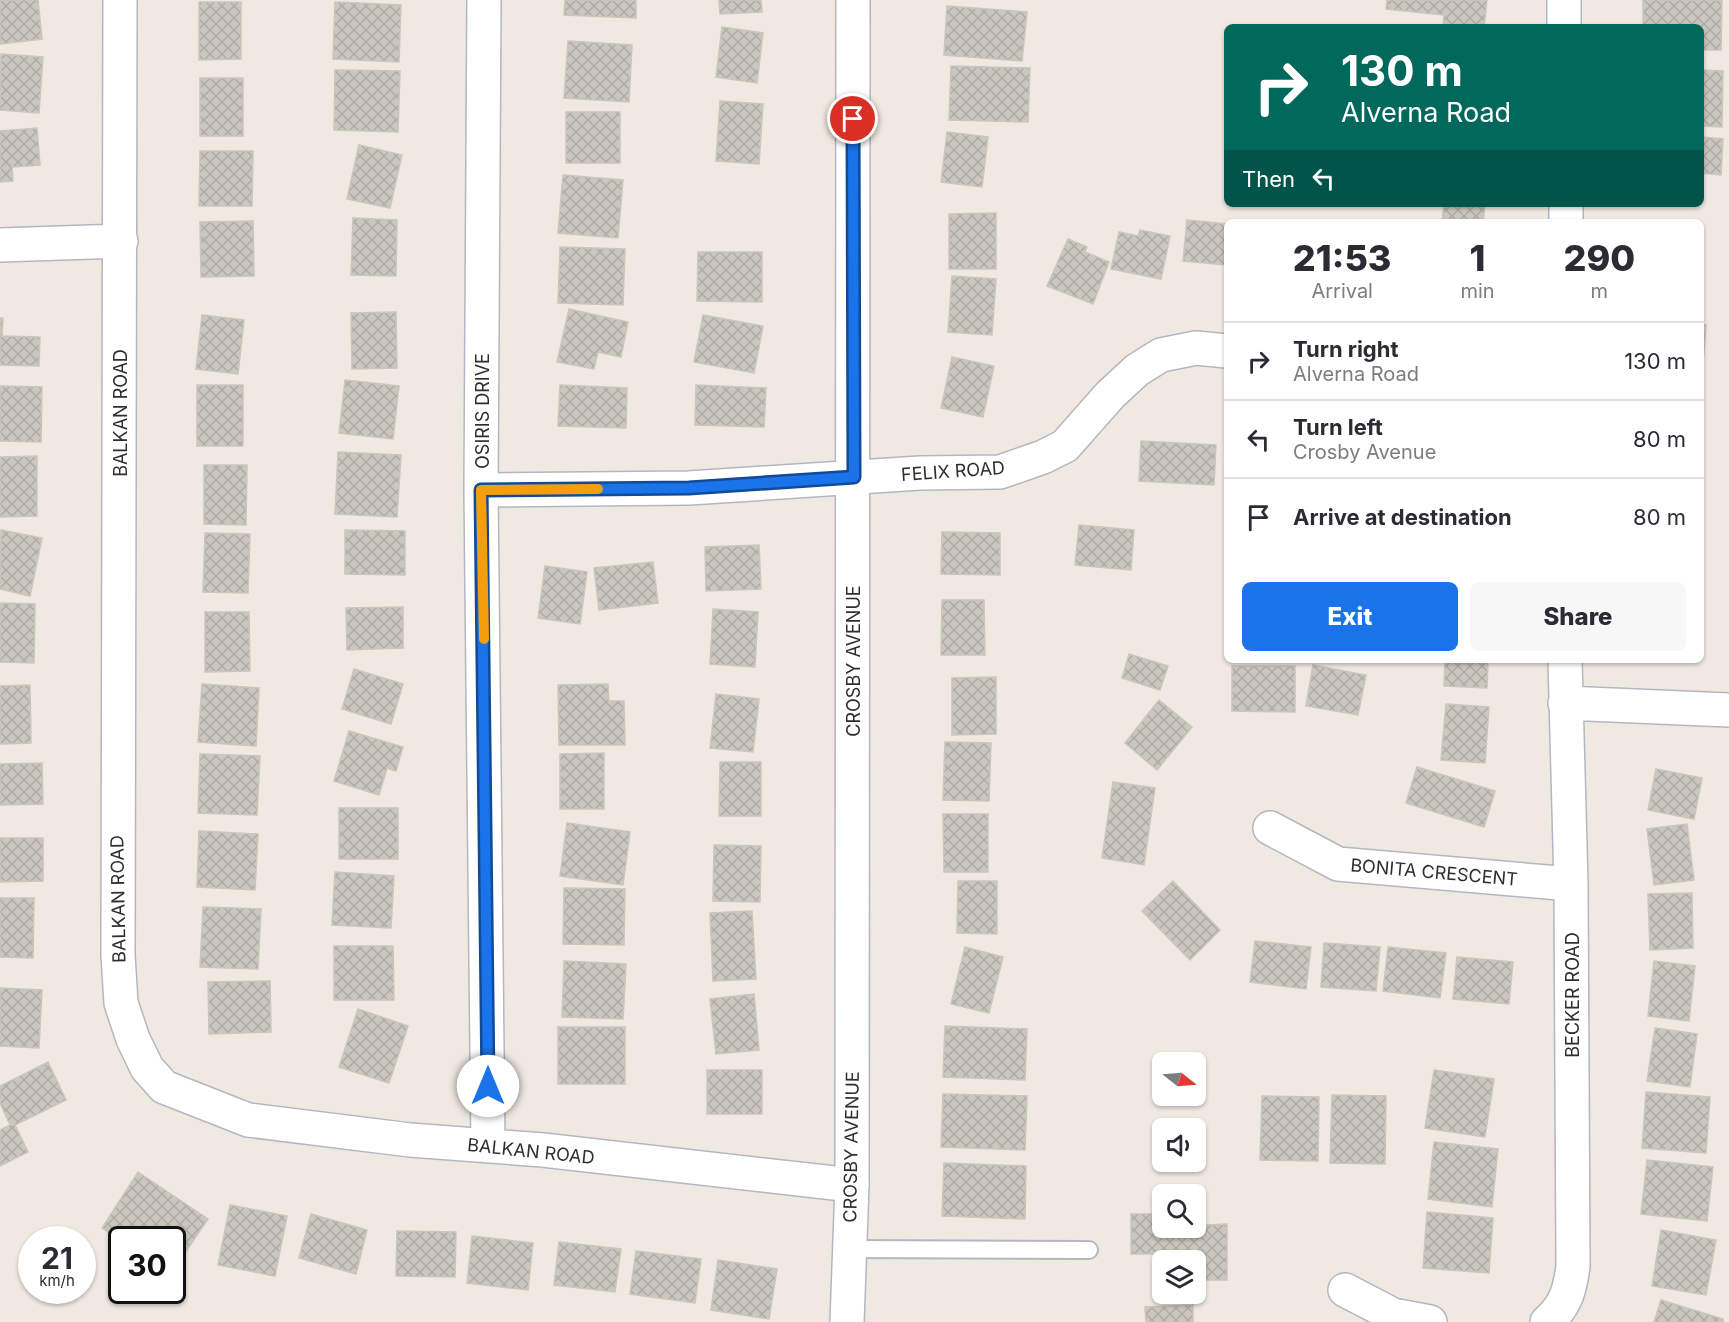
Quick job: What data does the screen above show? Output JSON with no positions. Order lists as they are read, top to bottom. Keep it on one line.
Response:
{"streets":{"street":["OSIRIS DRIVE","BALKAN ROAD","FELIX ROAD","CROSBY AVENUE","BONITA CRESCENT","BECKER ROAD"]},"crossings":[["OSIRIS DRIVE","BALKAN ROAD"],["OSIRIS DRIVE","FELIX ROAD"],["BALKAN ROAD","CROSBY AVENUE"],["FELIX ROAD","CROSBY AVENUE"],["BONITA CRESCENT","BECKER ROAD"]],"north":"right","page":{"turn":["130 m","Alverna Road"],"then":"Then","eta":["21:53","Arrival","1","min","290","m"],"list":[{"name":"Turn right","note":"Alverna Road","value":"130 m"},{"name":"Turn left","note":"Crosby Avenue","value":"80 m"},{"name":"Arrive at destination","value":"80 m"}],"buttons":["Exit","Share"],"speed":"21 km/h","limit":"30"}}
